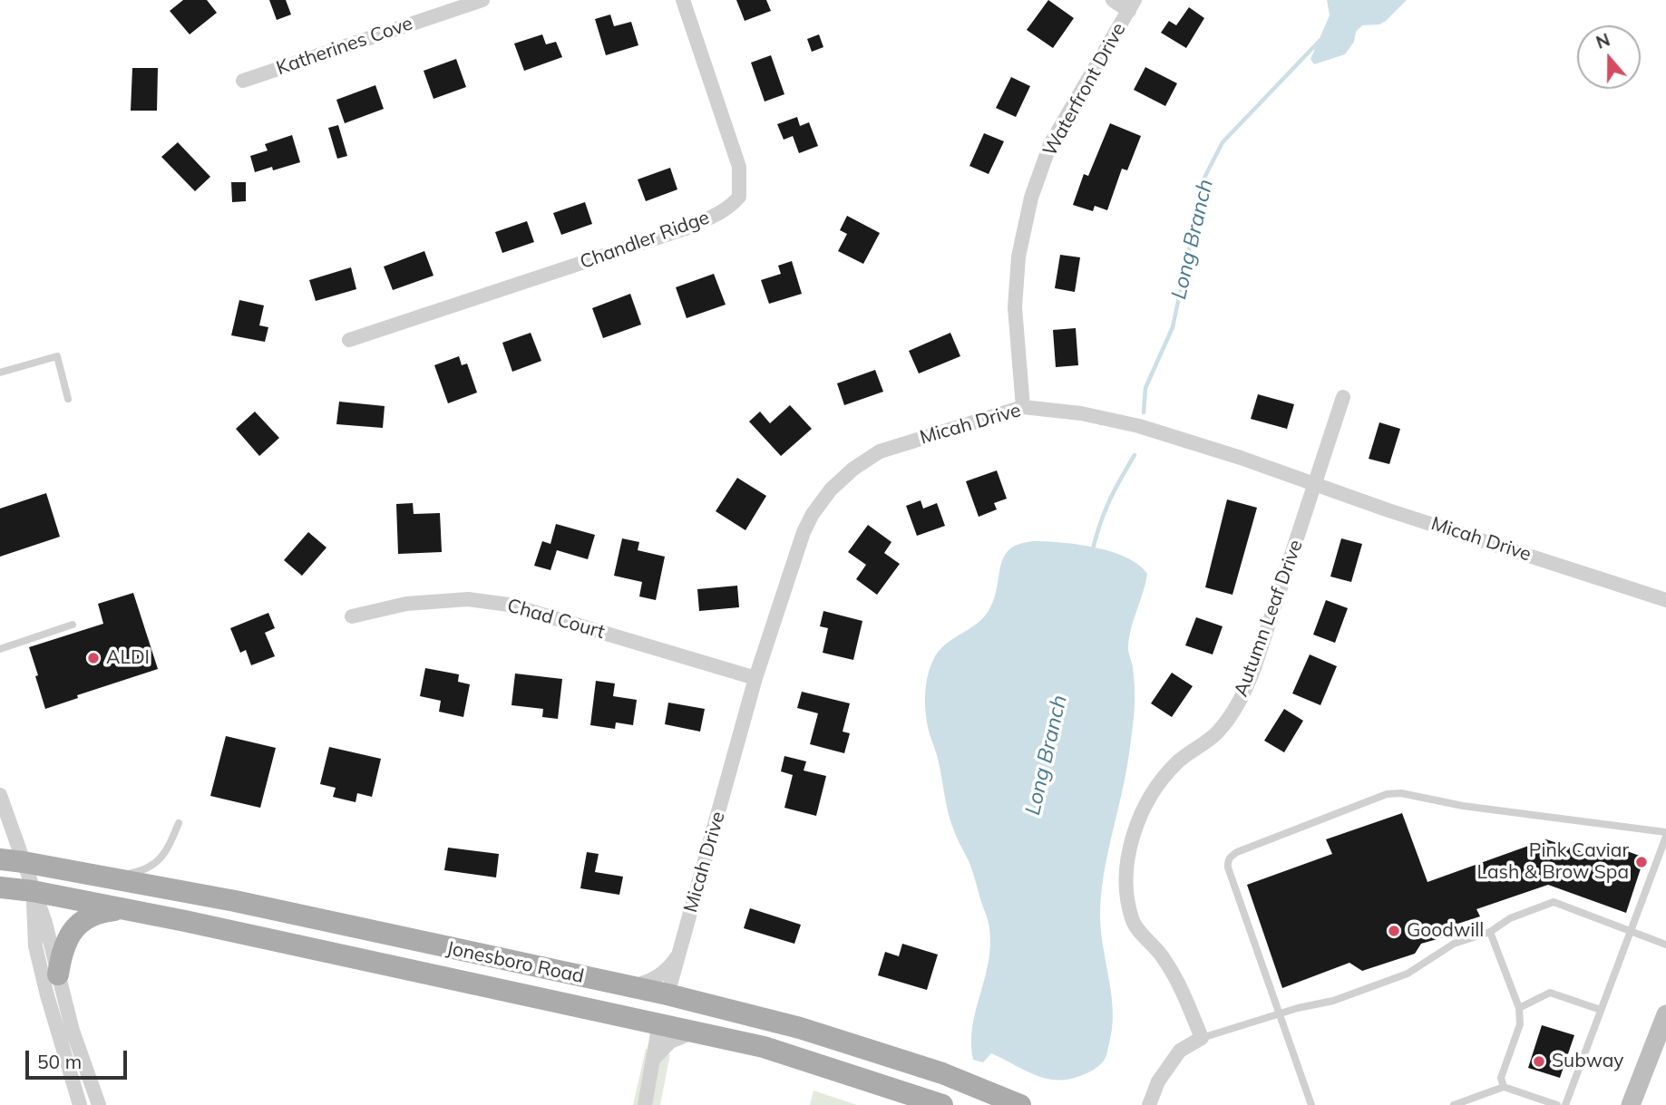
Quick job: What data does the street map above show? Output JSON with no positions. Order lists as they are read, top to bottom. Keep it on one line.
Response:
{"streets":{"main road":["Jonesboro Road"],"street":["Katherines Cove","Waterfront Drive","Chandler Ridge","Micah Drive","Autumn Leaf Drive","Chad Court"]},"crossings":[["Waterfront Drive","Micah Drive"],["Micah Drive","Autumn Leaf Drive"],["Micah Drive","Chad Court"],["Micah Drive","Jonesboro Road"]],"water":["Long Branch"],"places":["ALDI","Pink Caviar Lash & Brow Spa","Goodwill","Subway"],"scale_bar":"50 m","north":"top"}
